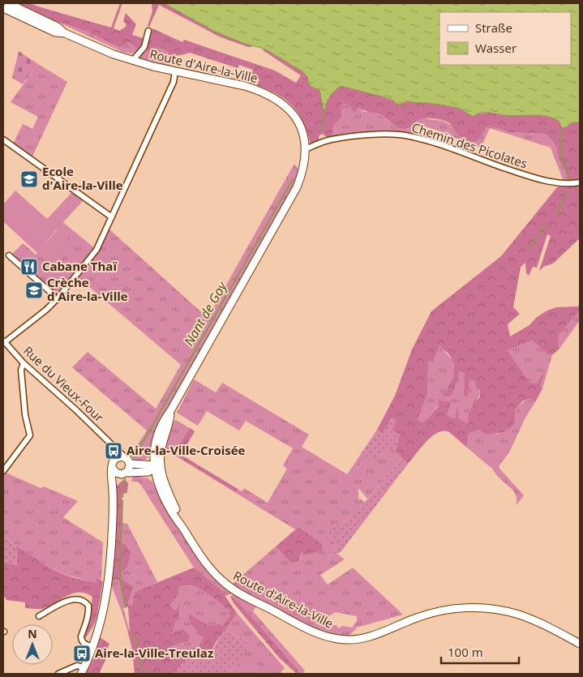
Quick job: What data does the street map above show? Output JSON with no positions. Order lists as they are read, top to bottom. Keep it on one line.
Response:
{"streets":{"main road":["Route d'Aire-la-Ville"],"street":["Chemin des Picolates","Rue du Vieux-Four"]},"crossings":[["Route d'Aire-la-Ville","Chemin des Picolates"]],"water":["Nant de Goy"],"places":{"school or university":["Ecole d'Aire-la-Ville","Crèche d'Aire-la-Ville"],"restaurant":["Cabane Thaï"],"bus stop":["Aire-la-Ville-Croisée","Aire-la-Ville-Treulaz"]},"legend":["Straße","Wasser"],"scale_bar":"100 m","north":"top"}
